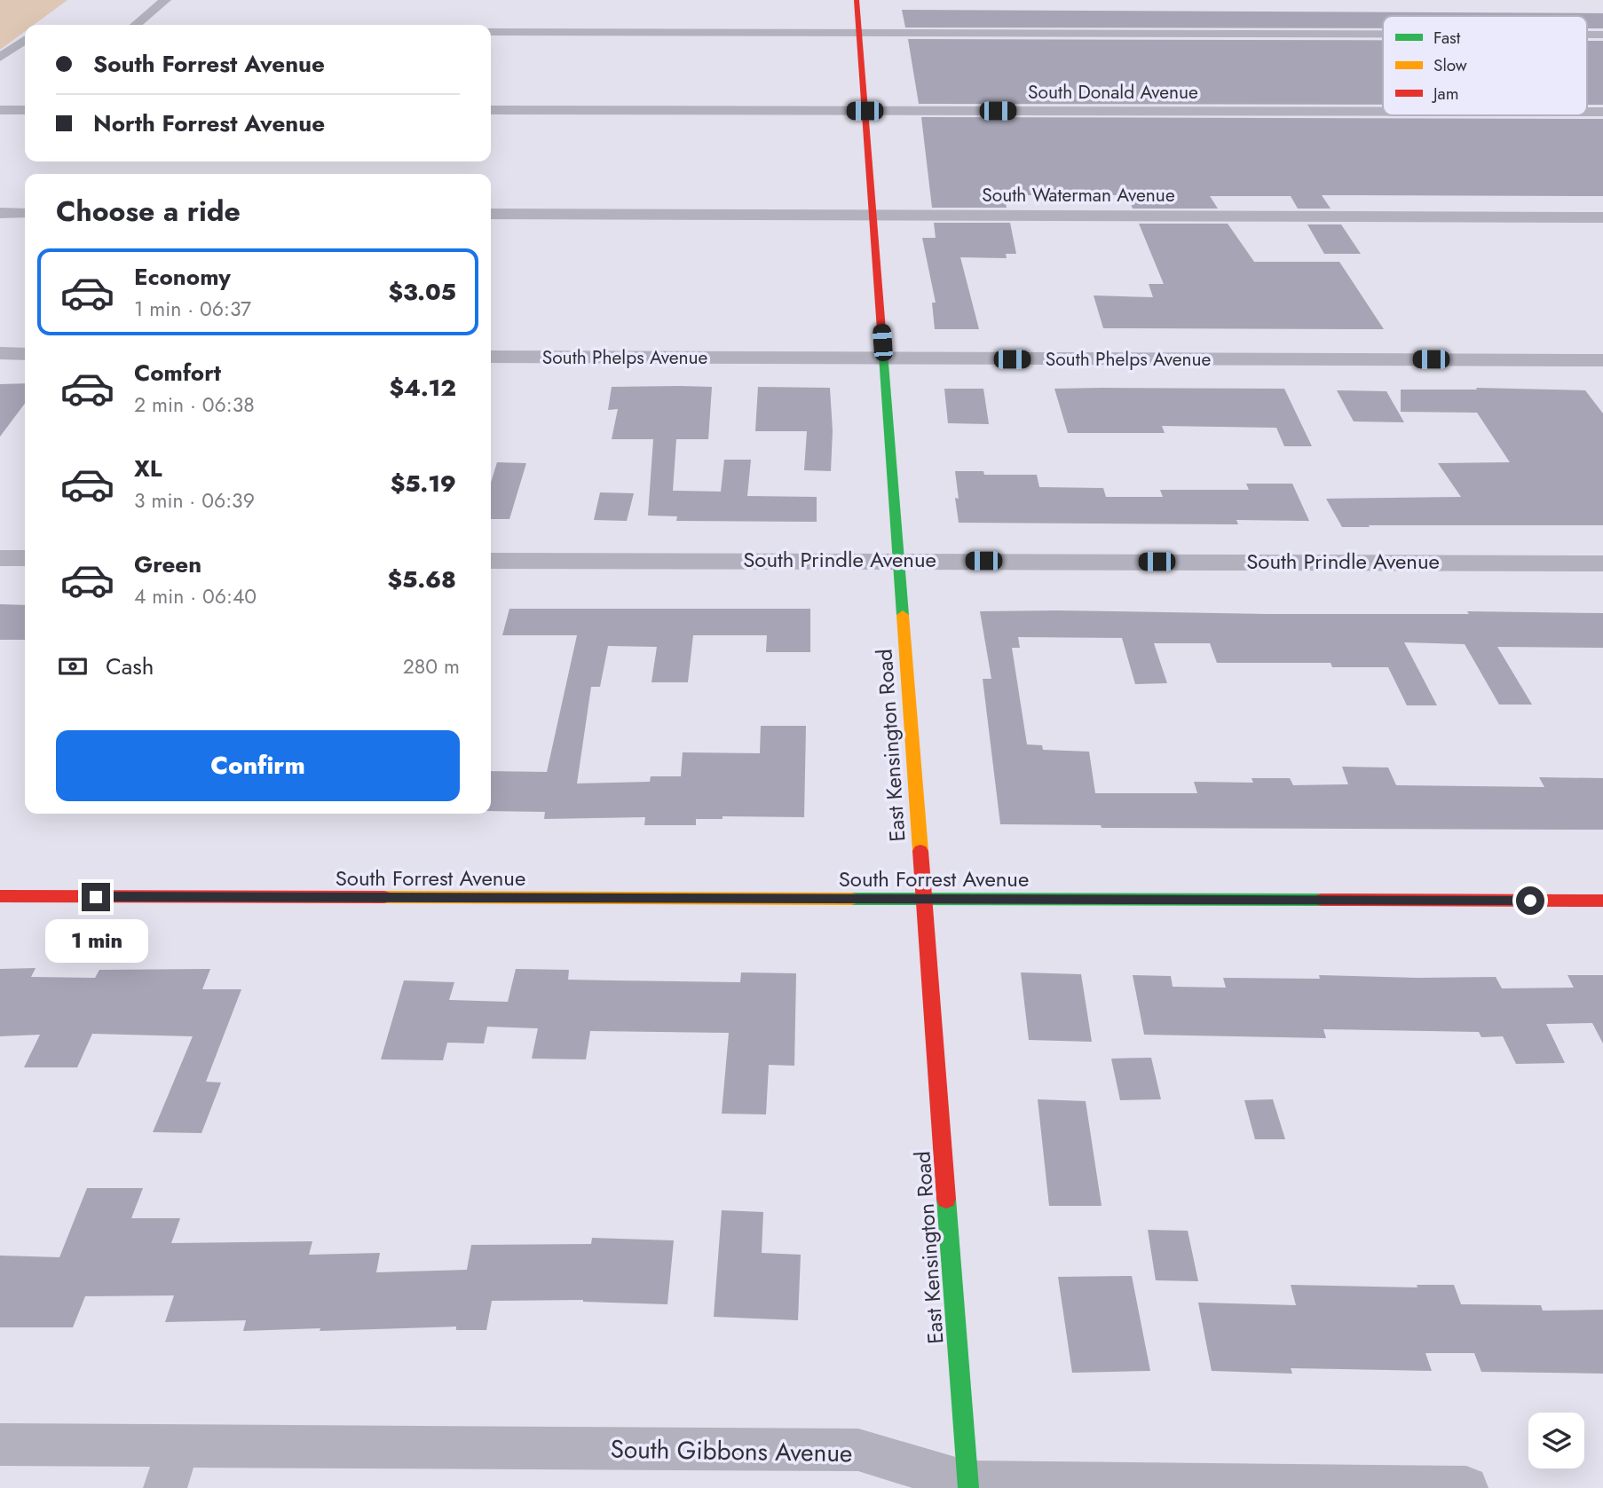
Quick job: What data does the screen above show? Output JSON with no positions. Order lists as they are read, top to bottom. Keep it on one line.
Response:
{"streets":{"main road":["East Kensington Road","South Forrest Avenue"],"street":["South Donald Avenue","South Waterman Avenue","South Phelps Avenue","South Prindle Avenue","South Gibbons Avenue"]},"crossings":[["South Donald Avenue","East Kensington Road"],["South Waterman Avenue","East Kensington Road"],["South Phelps Avenue","East Kensington Road"],["South Prindle Avenue","East Kensington Road"],["East Kensington Road","South Forrest Avenue"],["East Kensington Road","South Gibbons Avenue"]],"legend":["Fast","Slow","Jam"],"page":{"banner":["South Forrest Avenue","North Forrest Avenue"],"heading":"Choose a ride","list":[{"name":"Economy","note":"1 min · 06:37","value":"$3.05"},{"name":"Comfort","note":"2 min · 06:38","value":"$4.12"},{"name":"XL","note":"3 min · 06:39","value":"$5.19"},{"name":"Green","note":"4 min · 06:40","value":"$5.68"}],"pay":["Cash","280 m"],"buttons":"Confirm","bubble":"1 min"}}
